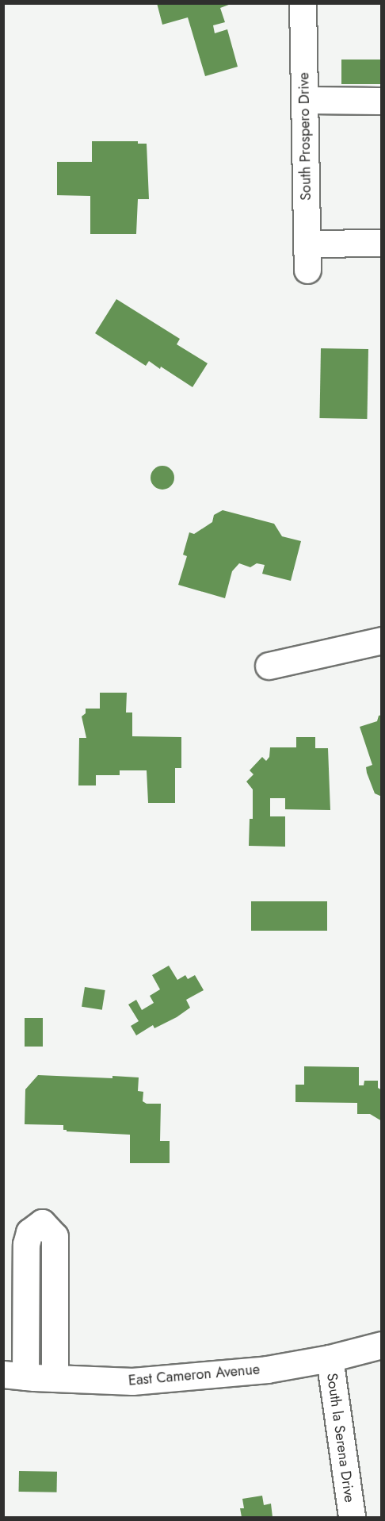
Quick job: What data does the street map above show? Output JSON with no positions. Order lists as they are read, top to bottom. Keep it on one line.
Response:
{"streets":{"street":["South Prospero Drive","East Cameron Avenue","South la Serena Drive"]},"crossings":[["East Cameron Avenue","South la Serena Drive"]]}
